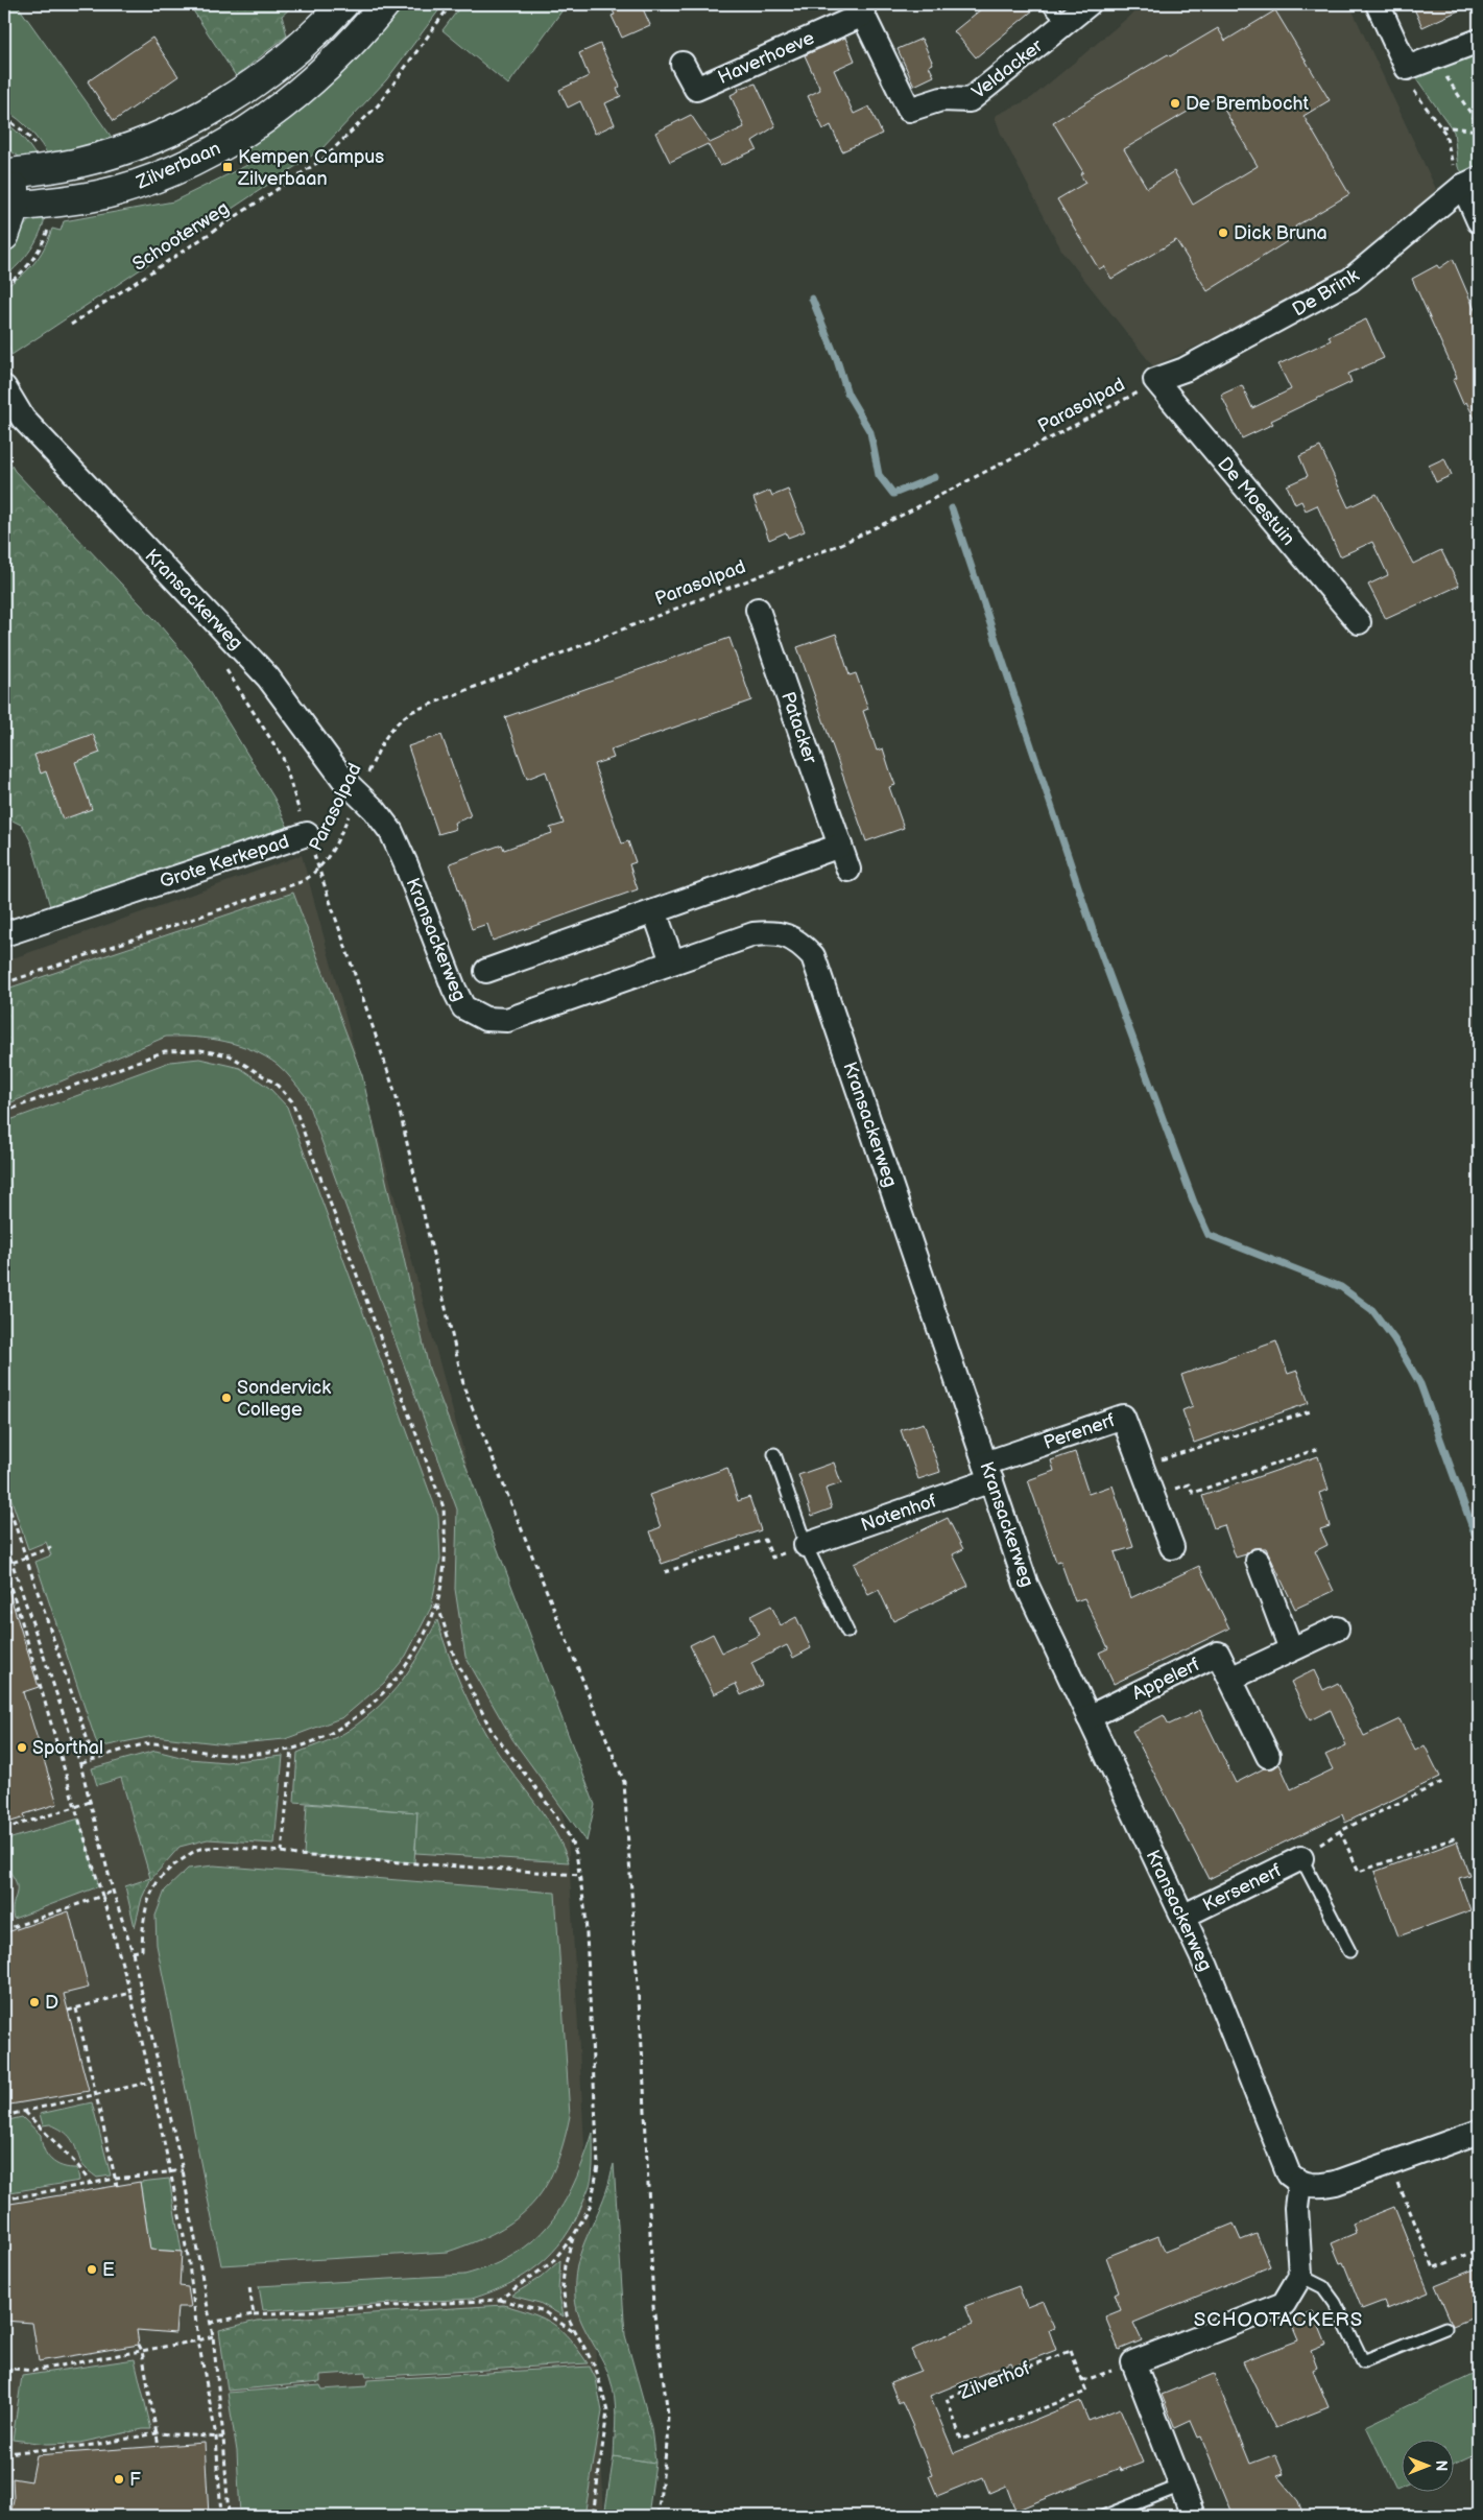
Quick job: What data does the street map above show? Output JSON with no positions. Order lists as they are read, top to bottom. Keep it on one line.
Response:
{"streets":{"main road":["Zilverbaan"],"street":["Haverhoeve","Veldacker","De Brink","De Moestuin","Kransackerweg","Patacker","Grote Kerkepad","Perenerf","Notenhof","Appelerf","Kersenerf"],"path":["Schooterweg","Parasolpad","Zilverhof"]},"crossings":[["Haverhoeve","Veldacker"],["De Brink","Parasolpad"],["De Brink","De Moestuin"],["Parasolpad","De Moestuin"],["Parasolpad","Kransackerweg"],["Kransackerweg","Perenerf"],["Kransackerweg","Notenhof"],["Kransackerweg","Appelerf"],["Kransackerweg","Kersenerf"],["Perenerf","Notenhof"]],"districts":["SCHOOTACKERS"],"places":{"other":["De Brembocht","Dick Bruna","Sondervick College","Sporthal","D","E","F"],"transit":["Kempen Campus Zilverbaan"]},"north":"right"}
